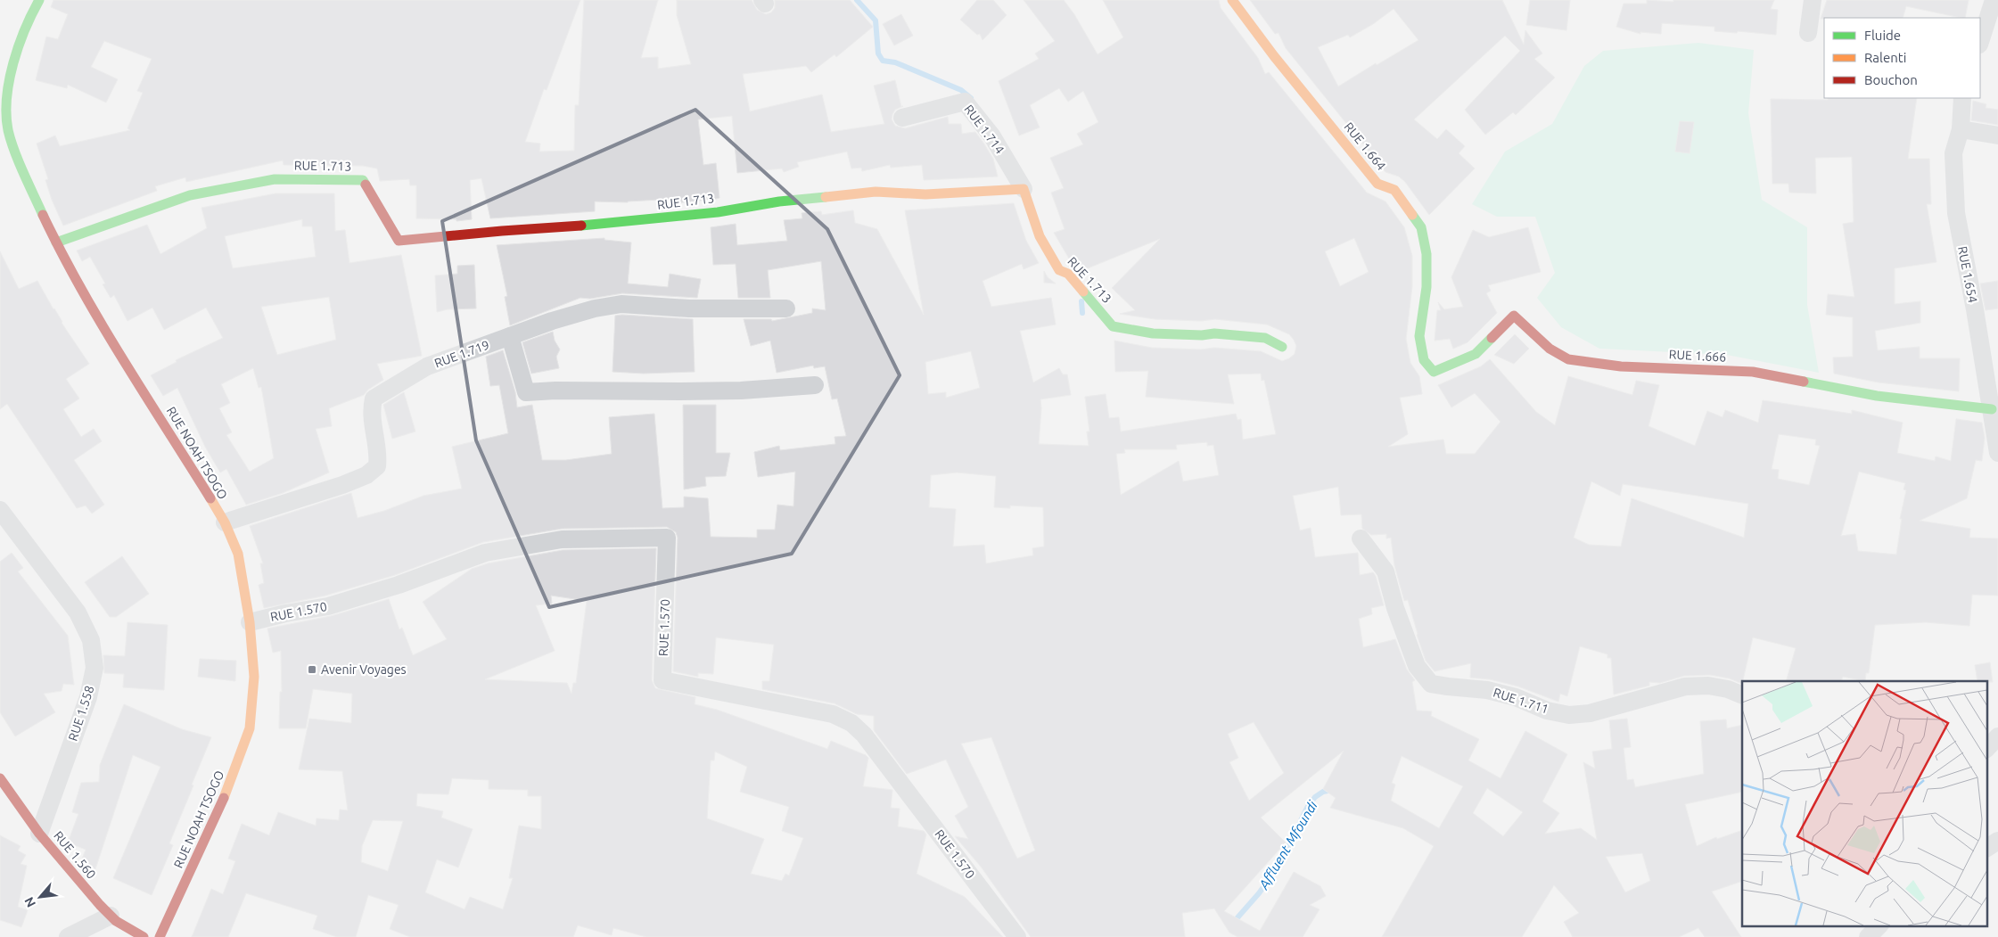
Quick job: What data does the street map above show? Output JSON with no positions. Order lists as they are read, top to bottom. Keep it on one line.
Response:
{"streets":{"street":["RUE 1.714","RUE 1.664","RUE 1.713","RUE 1.654","RUE 1.719","RUE 1.666","RUE NOAH TSOGO","RUE 1.570","RUE 1.711","RUE 1.558","RUE 1.560"]},"crossings":[["RUE 1.714","RUE 1.713"],["RUE 1.664","RUE 1.666"],["RUE 1.713","RUE NOAH TSOGO"],["RUE 1.654","RUE 1.666"],["RUE 1.719","RUE NOAH TSOGO"],["RUE NOAH TSOGO","RUE 1.570"],["RUE 1.558","RUE 1.560"]],"water":["Affluent Mfoundi"],"places":{"transit":["Avenir Voyages"]},"legend":["Fluide","Ralenti","Bouchon"],"north":"bottom left"}
